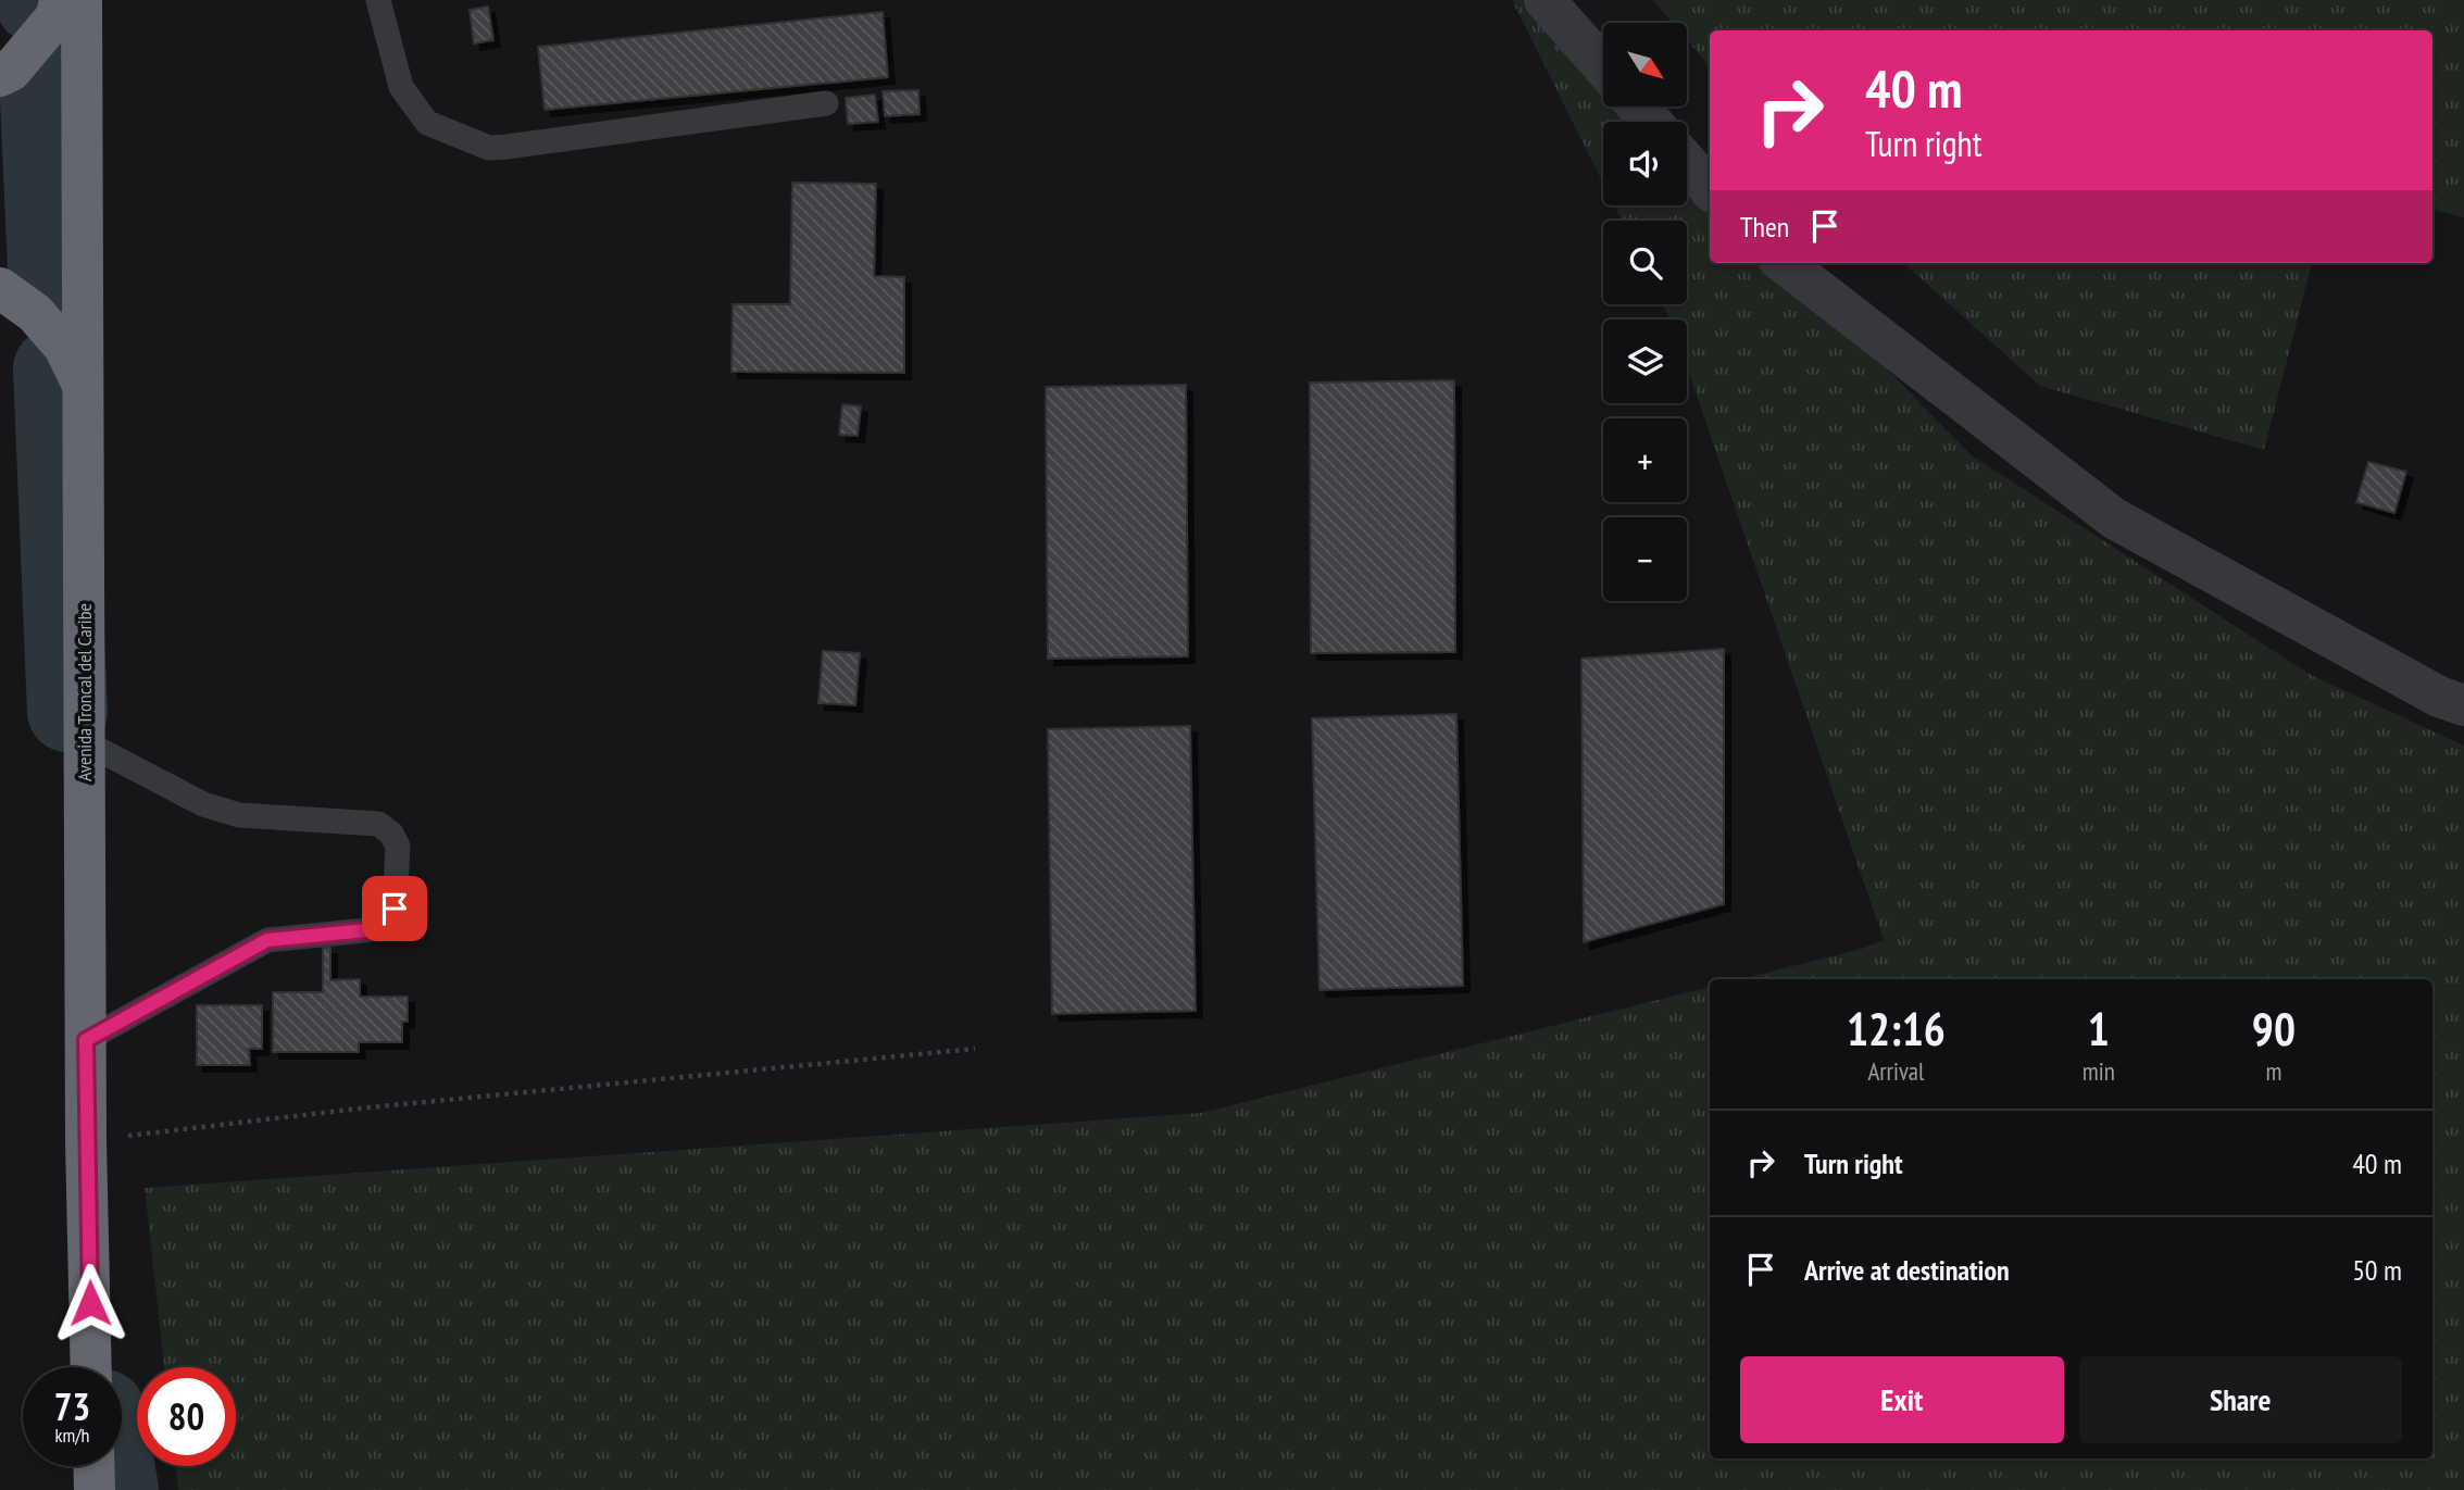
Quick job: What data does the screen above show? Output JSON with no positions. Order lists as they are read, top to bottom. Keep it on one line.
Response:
{"streets":{"highway":["Avenida Troncal del Caribe"]},"north":"bottom right","page":{"map_buttons":["+","−"],"turn":["40 m","Turn right"],"then":"Then","eta":["12:16","Arrival","1","min","90","m"],"list":[{"name":"Turn right","value":"40 m"},{"name":"Arrive at destination","value":"50 m"}],"buttons":["Exit","Share"],"speed":"73 km/h","limit":"80"}}
